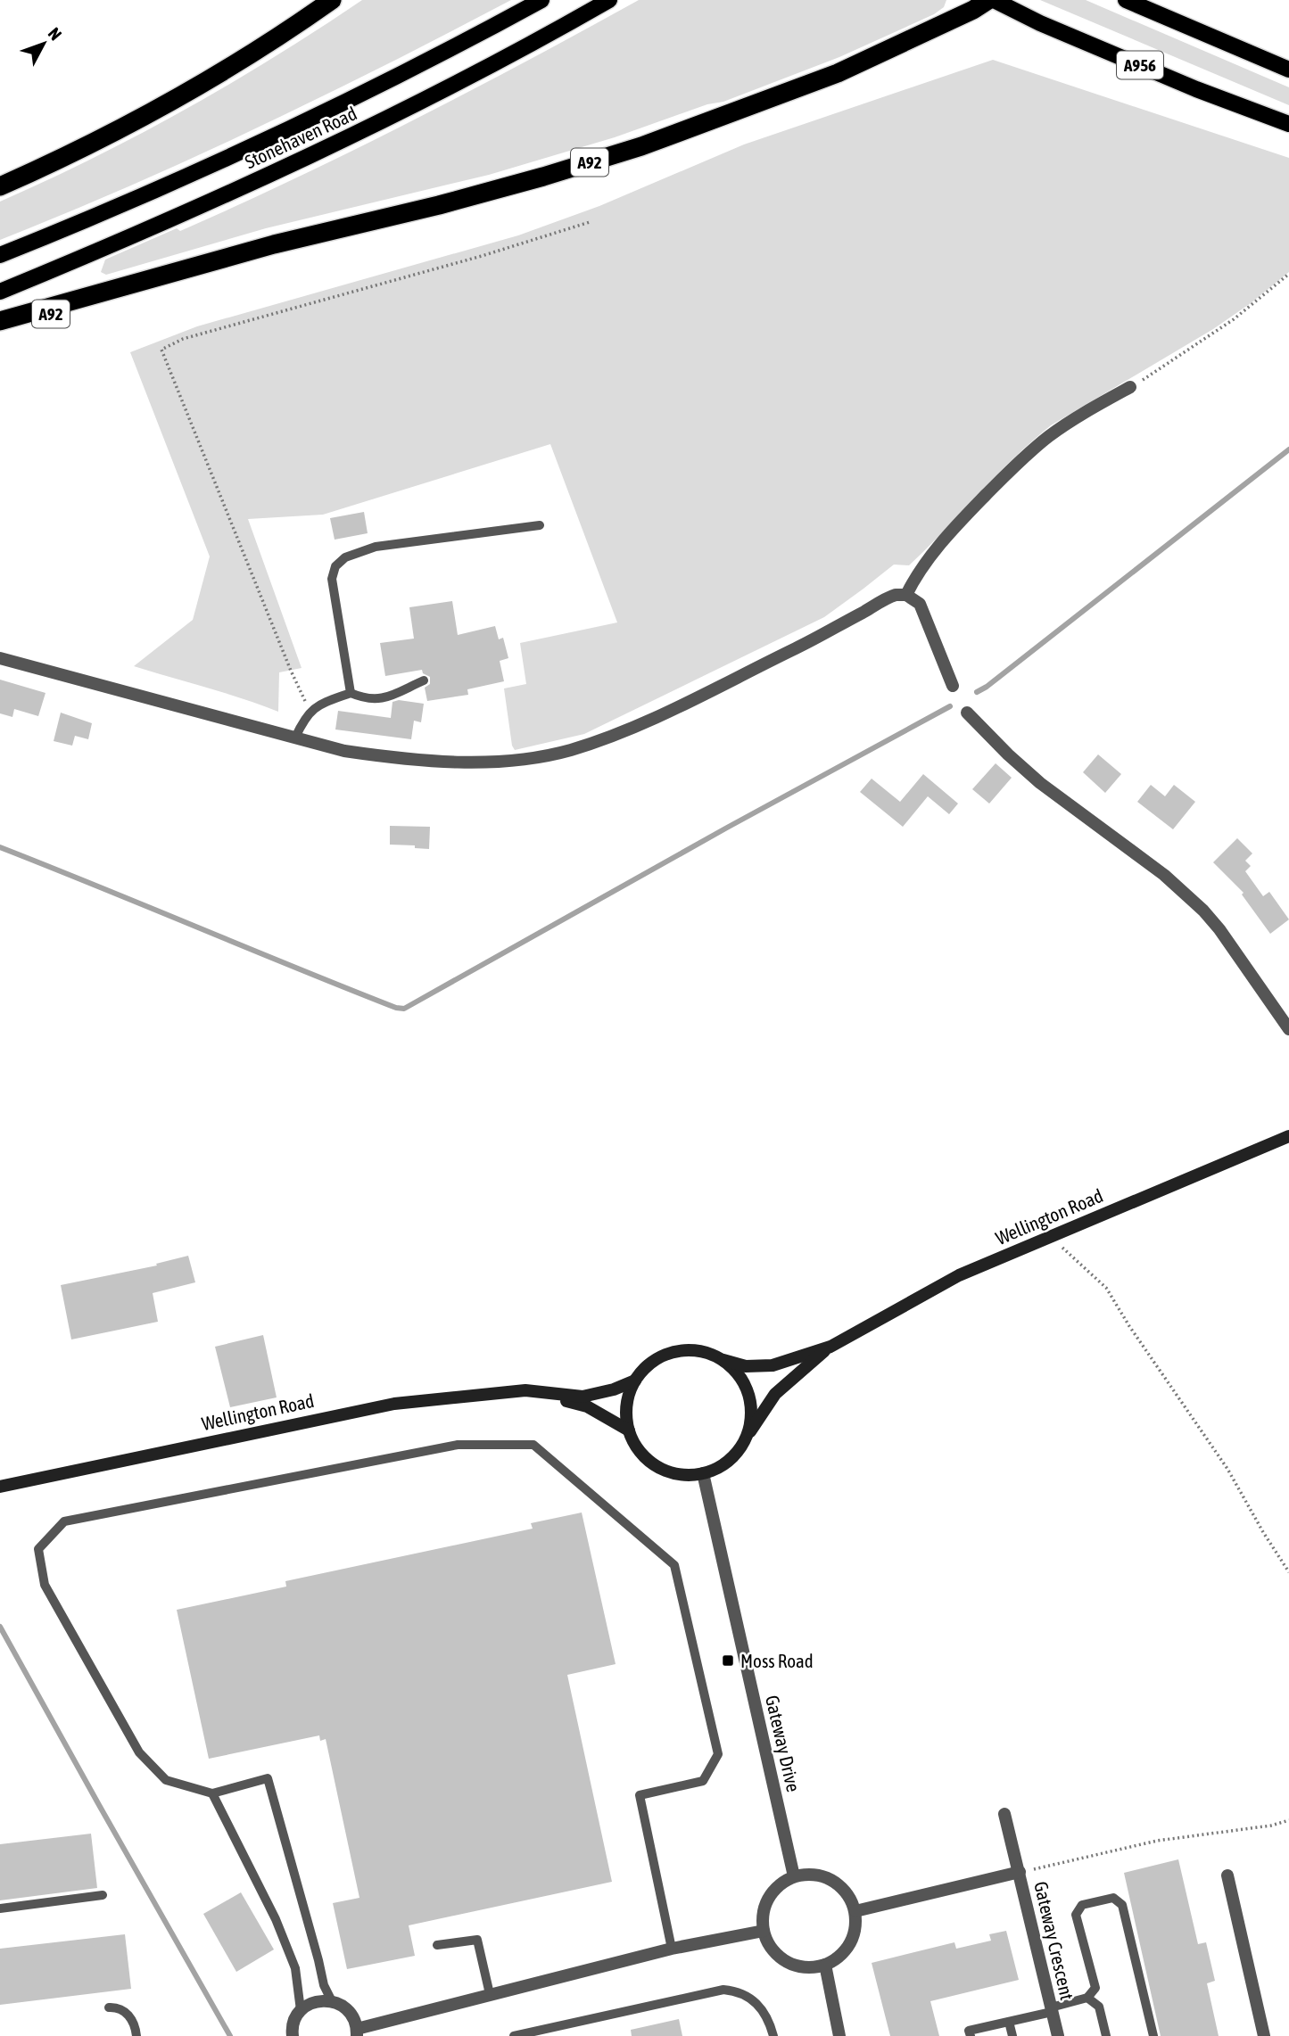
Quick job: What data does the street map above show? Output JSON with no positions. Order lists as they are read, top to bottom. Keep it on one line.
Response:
{"streets":{"highway":["A92"],"main road":["A956","Stonehaven Road"],"street":["Wellington Road","Gateway Drive","Gateway Crescent"]},"crossings":[["Wellington Road","Gateway Drive"],["Gateway Drive","Gateway Crescent"]],"places":{"transit":["Moss Road"]},"north":"top right"}
